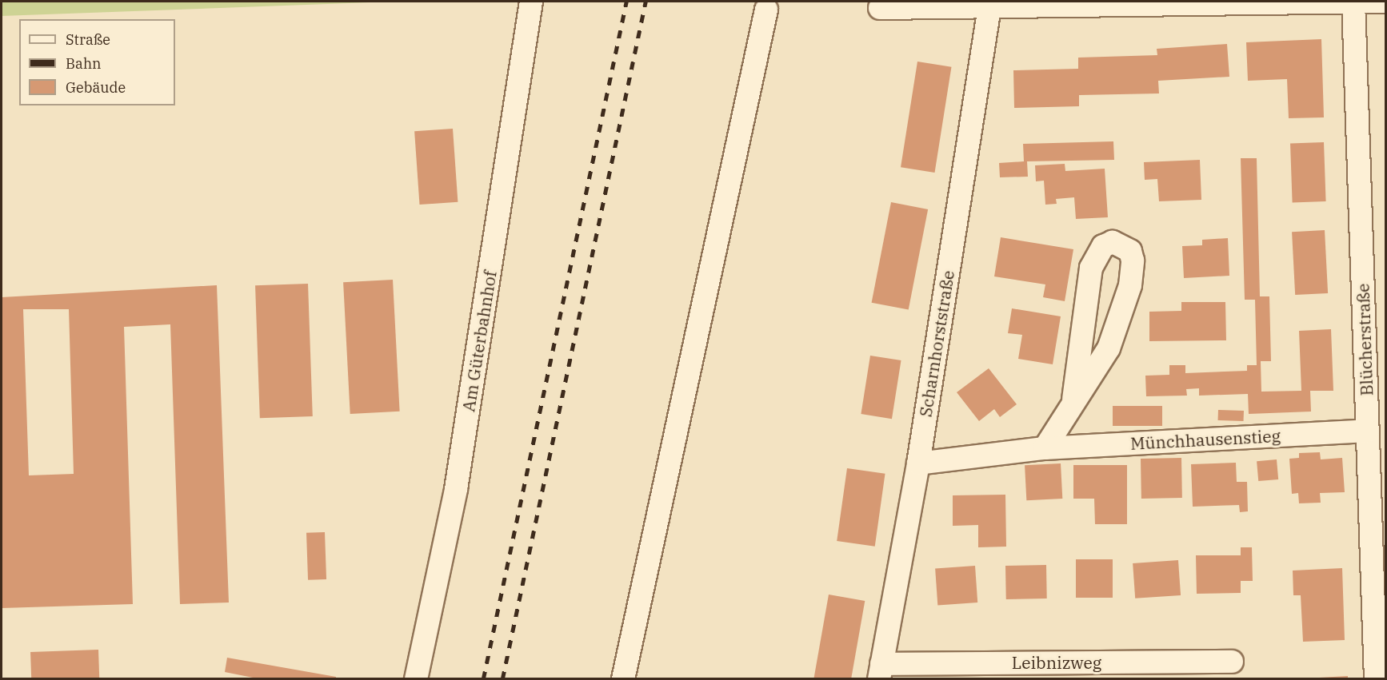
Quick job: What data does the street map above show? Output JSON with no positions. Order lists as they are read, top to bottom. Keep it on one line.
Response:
{"streets":{"street":["Blücherstraße","Am Güterbahnhof","Scharnhorststraße","Münchhausenstieg","Leibnizweg"]},"crossings":[["Blücherstraße","Münchhausenstieg"],["Scharnhorststraße","Münchhausenstieg"],["Scharnhorststraße","Leibnizweg"]],"legend":["Straße","Bahn","Gebäude"]}
